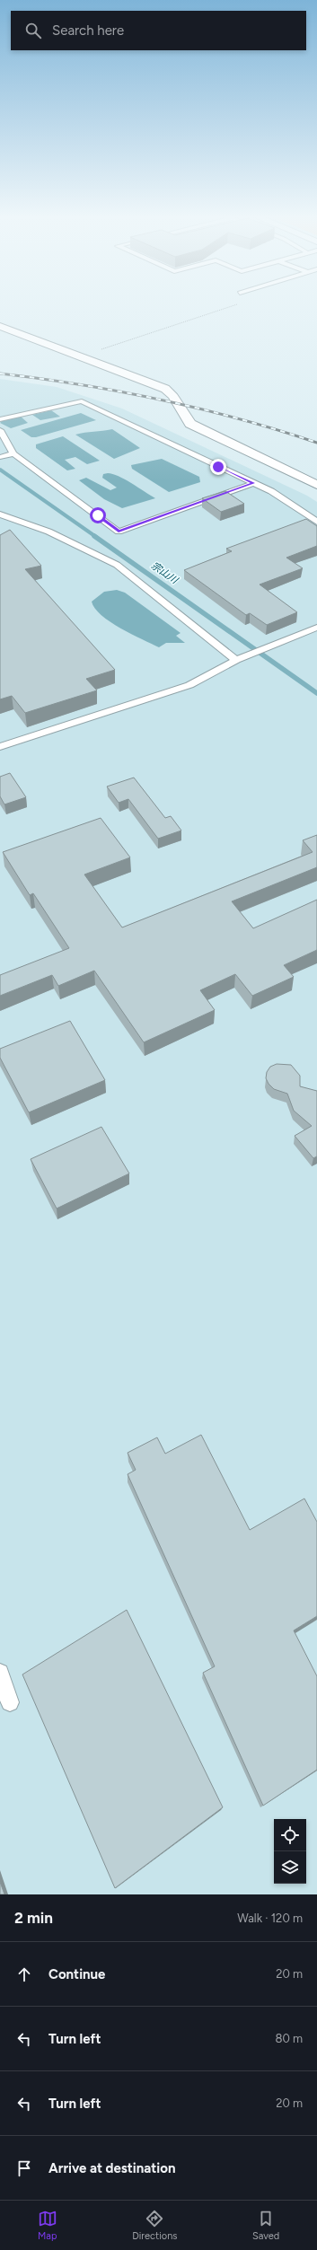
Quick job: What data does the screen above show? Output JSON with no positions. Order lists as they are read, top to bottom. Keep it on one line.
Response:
{"water":["宗山川"],"page":{"search":"Search here","heading":["2 min","Walk · 120 m"],"list":[["Continue","20 m"],["Turn left","80 m"],["Turn left","20 m"],"Arrive at destination"],"nav":["Map","Directions","Saved"]}}
